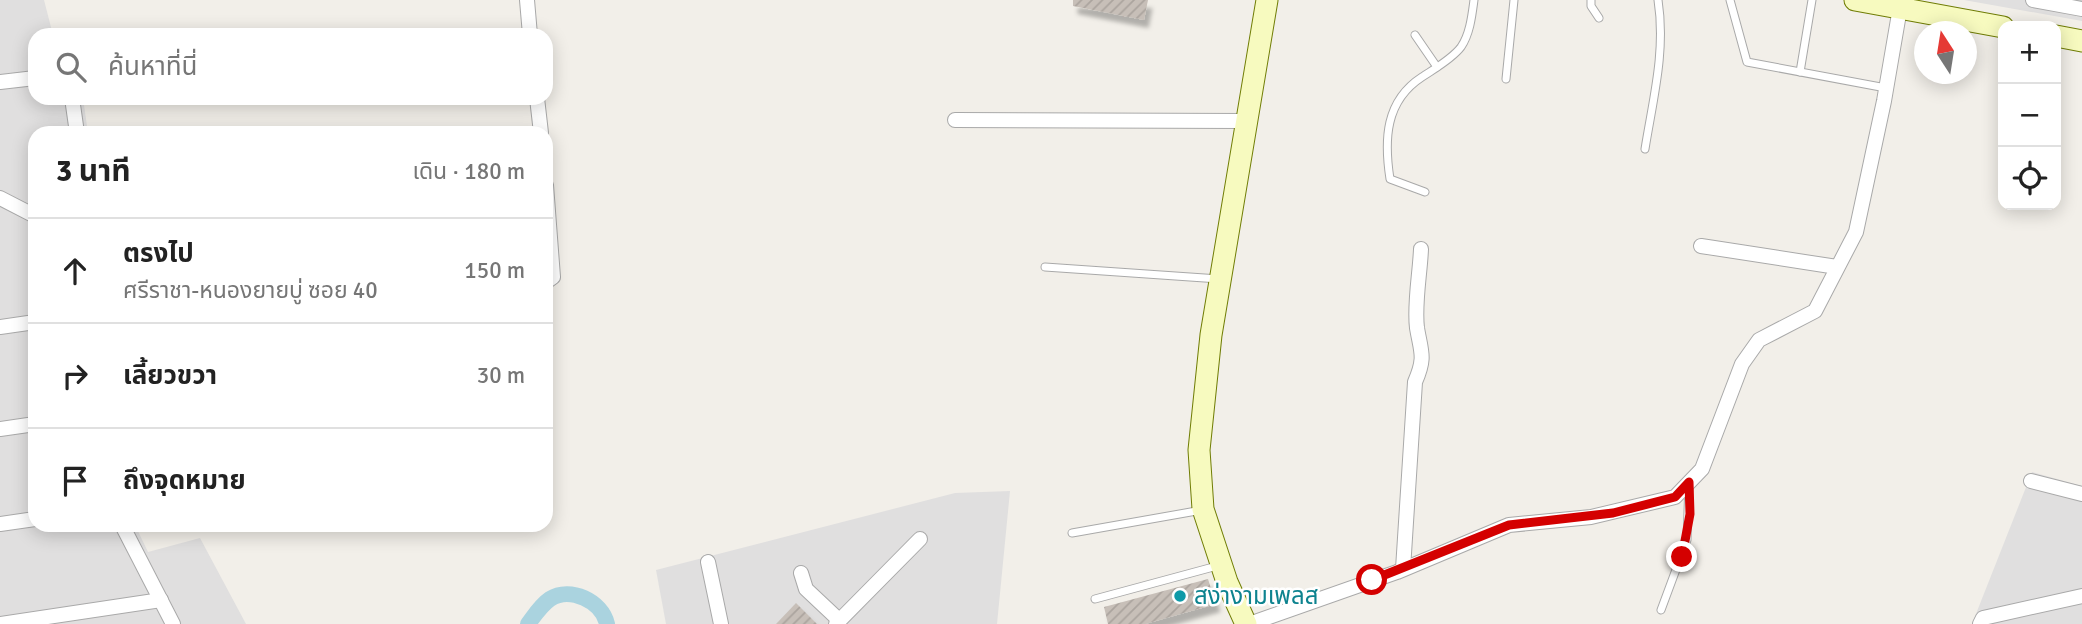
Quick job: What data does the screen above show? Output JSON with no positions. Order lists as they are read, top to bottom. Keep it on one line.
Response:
{"places":["สง่างามเพลส"],"north":"top","page":{"map_buttons":["+","−"],"search":"ค้นหาที่นี่","heading":["3 นาที","เดิน · 180 m"],"list":[["ตรงไป","ศรีราชา-หนองยายบู่ ซอย 40","150 m"],["เลี้ยวขวา","30 m"],"ถึงจุดหมาย"]}}
